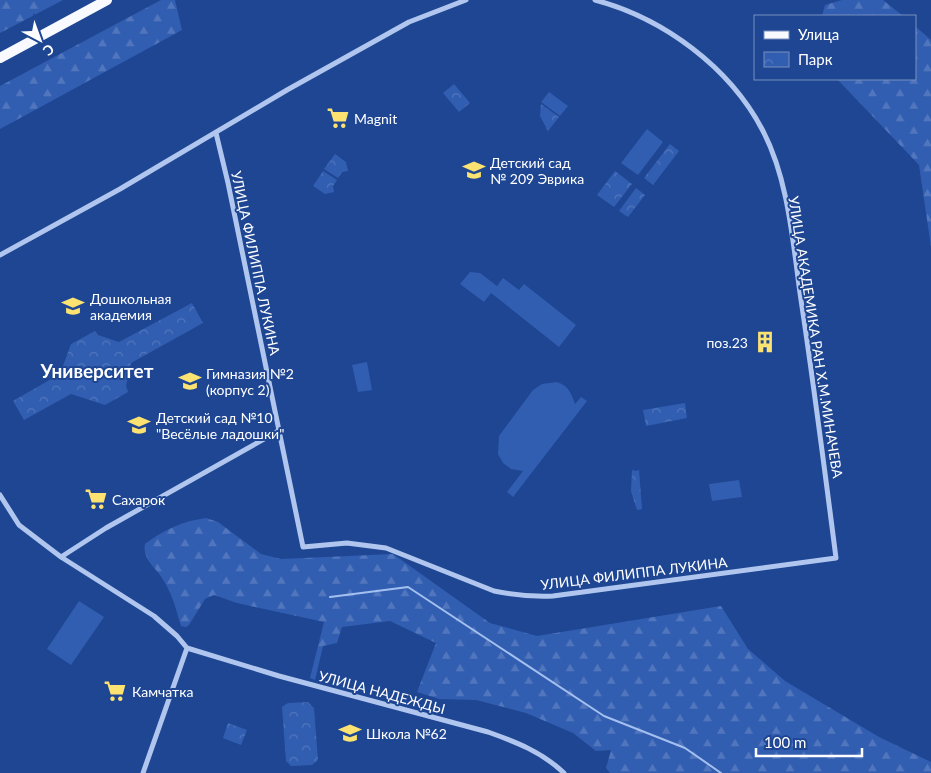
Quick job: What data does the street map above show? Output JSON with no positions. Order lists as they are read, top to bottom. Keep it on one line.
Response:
{"streets":{"street":["УЛИЦА ФИЛИППА ЛУКИНА","УЛИЦА АКАДЕМИКА РАН Х.М.МИНАЧЕВА","УЛИЦА НАДЕЖДЫ"]},"crossings":[["УЛИЦА ФИЛИППА ЛУКИНА","УЛИЦА АКАДЕМИКА РАН Х.М.МИНАЧЕВА"]],"districts":["Университет"],"places":{"supermarket":["Magnit","Сахарок","Камчатка"],"school or university":["Детский сад № 209 Эврика","Дошкольная академия","Гимназия №2 (корпус 2)","Детский сад №10 \"Весёлые ладошки\"","Школа №62"],"building":["поз.23"]},"legend":["Улица","Парк"],"scale_bar":"100 m","north":"bottom right"}
